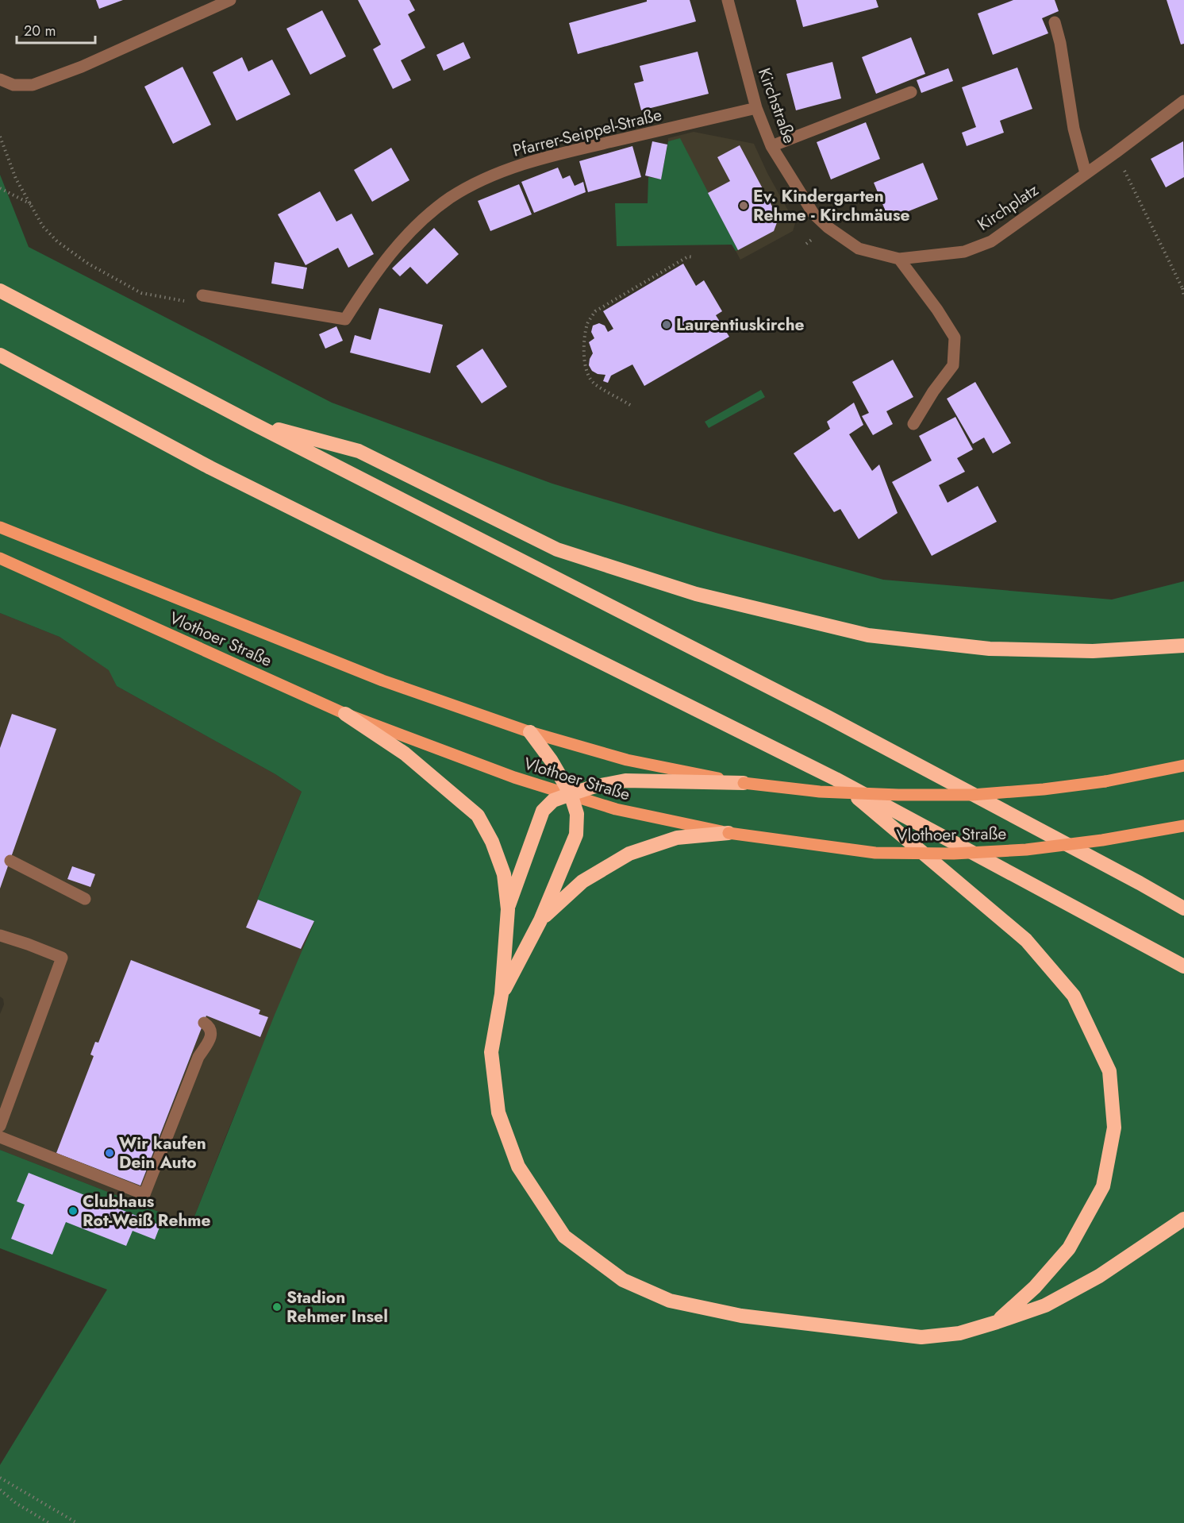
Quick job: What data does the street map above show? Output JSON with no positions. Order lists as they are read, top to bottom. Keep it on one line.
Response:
{"streets":{"main road":["Vlothoer Straße"],"street":["Kirchstraße","Pfarrer-Seippel-Straße","Kirchplatz"]},"crossings":[["Kirchstraße","Pfarrer-Seippel-Straße"],["Kirchstraße","Kirchplatz"]],"places":["Ev. Kindergarten Rehme - Kirchmäuse","Laurentiuskirche","Wir kaufen Dein Auto","Clubhaus Rot-Weiß Rehme","Stadion Rehmer Insel"],"scale_bar":"20 m"}
